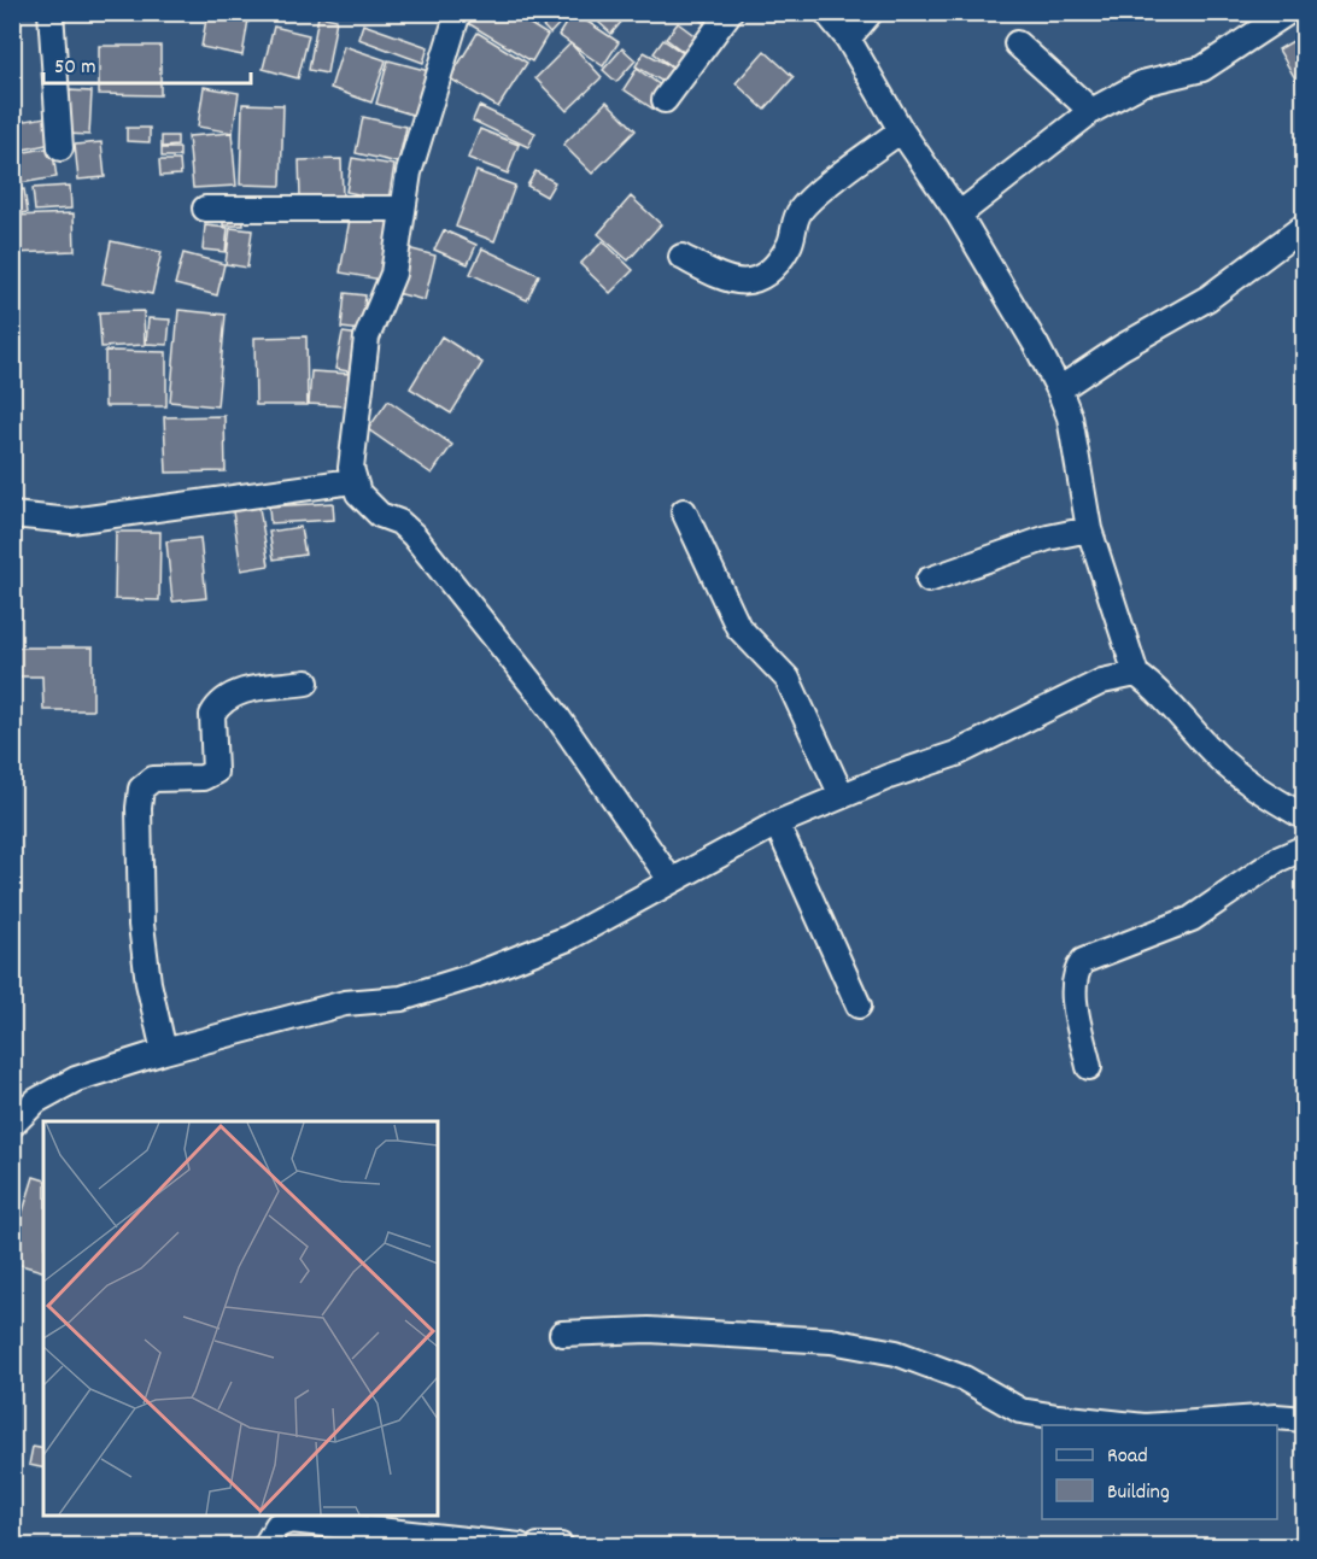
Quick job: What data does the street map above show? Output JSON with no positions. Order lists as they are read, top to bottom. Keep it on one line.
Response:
{"legend":["Road","Building"],"scale_bar":"50 m"}
